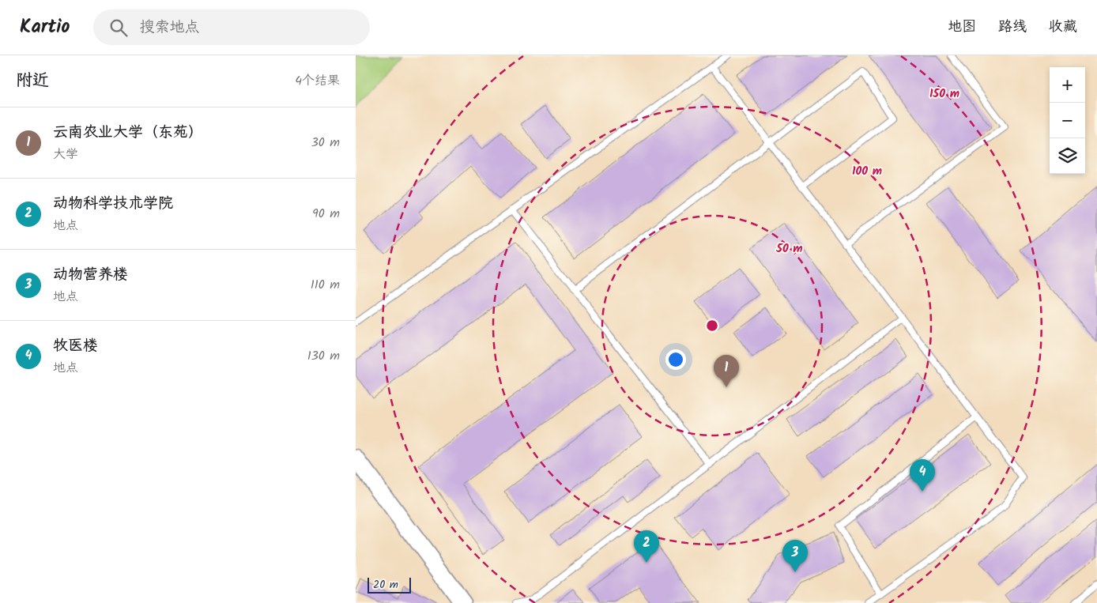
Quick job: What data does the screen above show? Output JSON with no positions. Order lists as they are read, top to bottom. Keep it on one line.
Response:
{"scale_bar":"20 m","page":{"header":"Kartio","search":"搜索地点","nav":["地图","路线","收藏"],"heading":["附近","4个结果"],"map_buttons":["+","−"],"list":[{"mark":"1","name":"云南农业大学（东苑）","note":"大学","value":"30 m"},{"mark":"2","name":"动物科学技术学院","note":"地点","value":"90 m"},{"mark":"3","name":"动物营养楼","note":"地点","value":"110 m"},{"mark":"4","name":"牧医楼","note":"地点","value":"130 m"}],"pins":["1","4","2","3"],"scale":"20 m"},"rings":["150 m","100 m","50 m"]}
